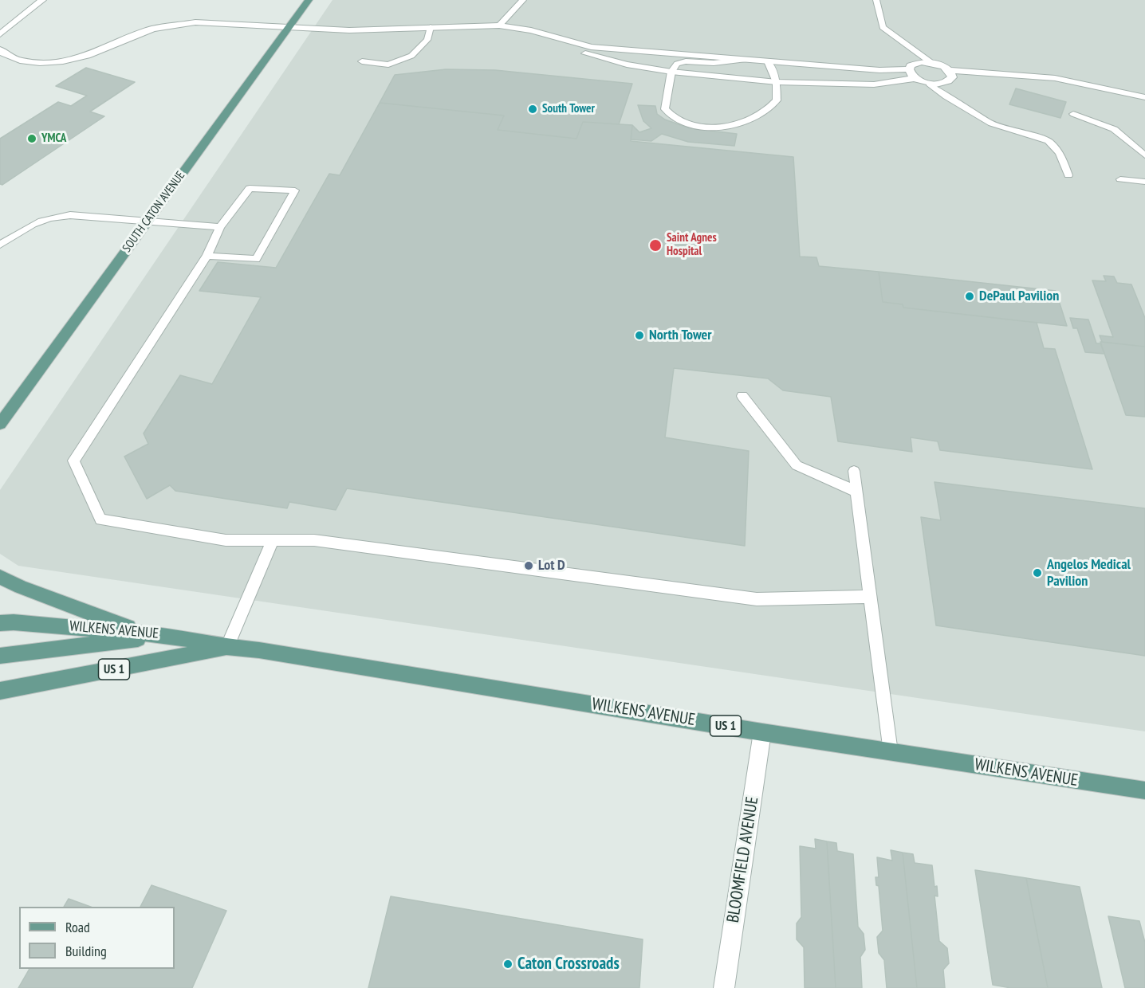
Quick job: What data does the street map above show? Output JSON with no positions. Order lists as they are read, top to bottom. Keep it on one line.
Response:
{"streets":{"main road":["SOUTH CATON AVENUE","WILKENS AVENUE","US 1"],"street":["BLOOMFIELD AVENUE"]},"crossings":[["WILKENS AVENUE","BLOOMFIELD AVENUE"]],"places":["South Tower","YMCA","Saint Agnes Hospital","DePaul Pavilion","North Tower","Lot D","Angelos Medical Pavilion","Caton Crossroads"],"legend":["Road","Building"]}
